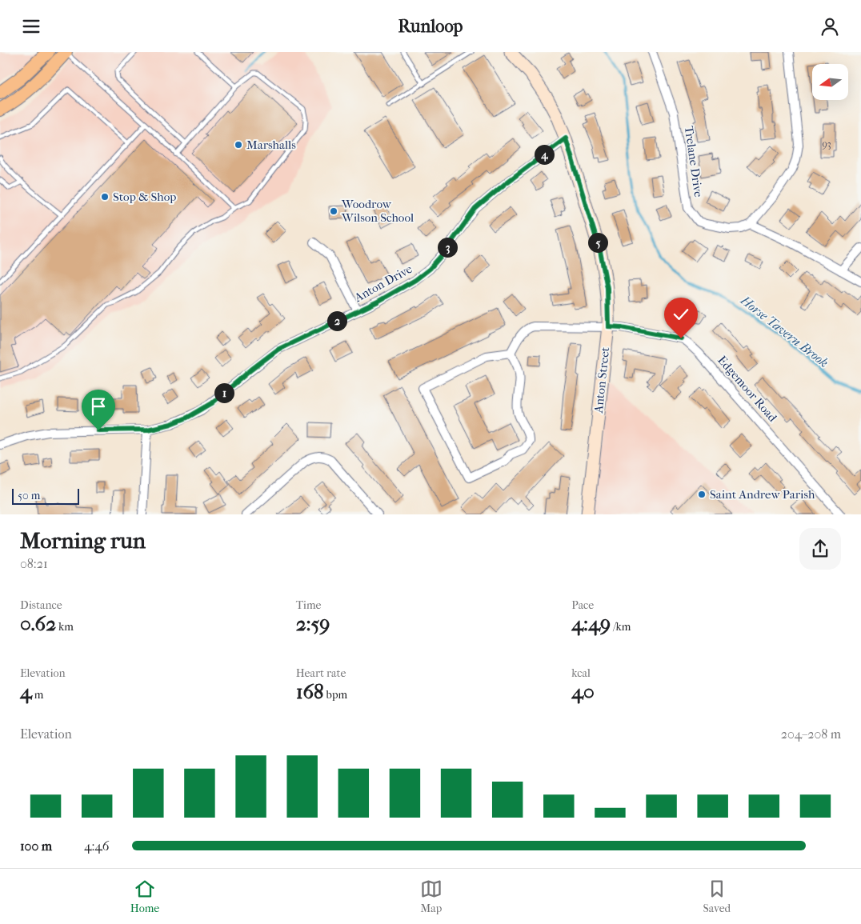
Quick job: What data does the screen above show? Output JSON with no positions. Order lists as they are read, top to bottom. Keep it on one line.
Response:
{"streets":{"street":["Trelane Drive","Anton Drive","Anton Street","Edgemoor Road"]},"crossings":[["Anton Drive","Anton Street"],["Anton Street","Edgemoor Road"]],"water":["Horse Tavern Brook"],"places":["Marshalls","Stop & Shop","Woodrow Wilson School","Saint Andrew Parish"],"house_numbers":["93"],"scale_bar":"50 m","north":"left","page":{"header":"Runloop","pins":["4","5","3","2","1"],"scale":"50 m","heading":["Morning run","08:21"],"stats":[["Distance","0.62 km"],["Time","2:59"],["Pace","4:49 /km"],["Elevation","4 m"],["Heart rate","168 bpm"],["kcal","40"]],"chart":["Elevation","204–208 m"],"list":[{"name":"100 m","note":"4:46"}],"tabs":["Home","Map","Saved"]}}
